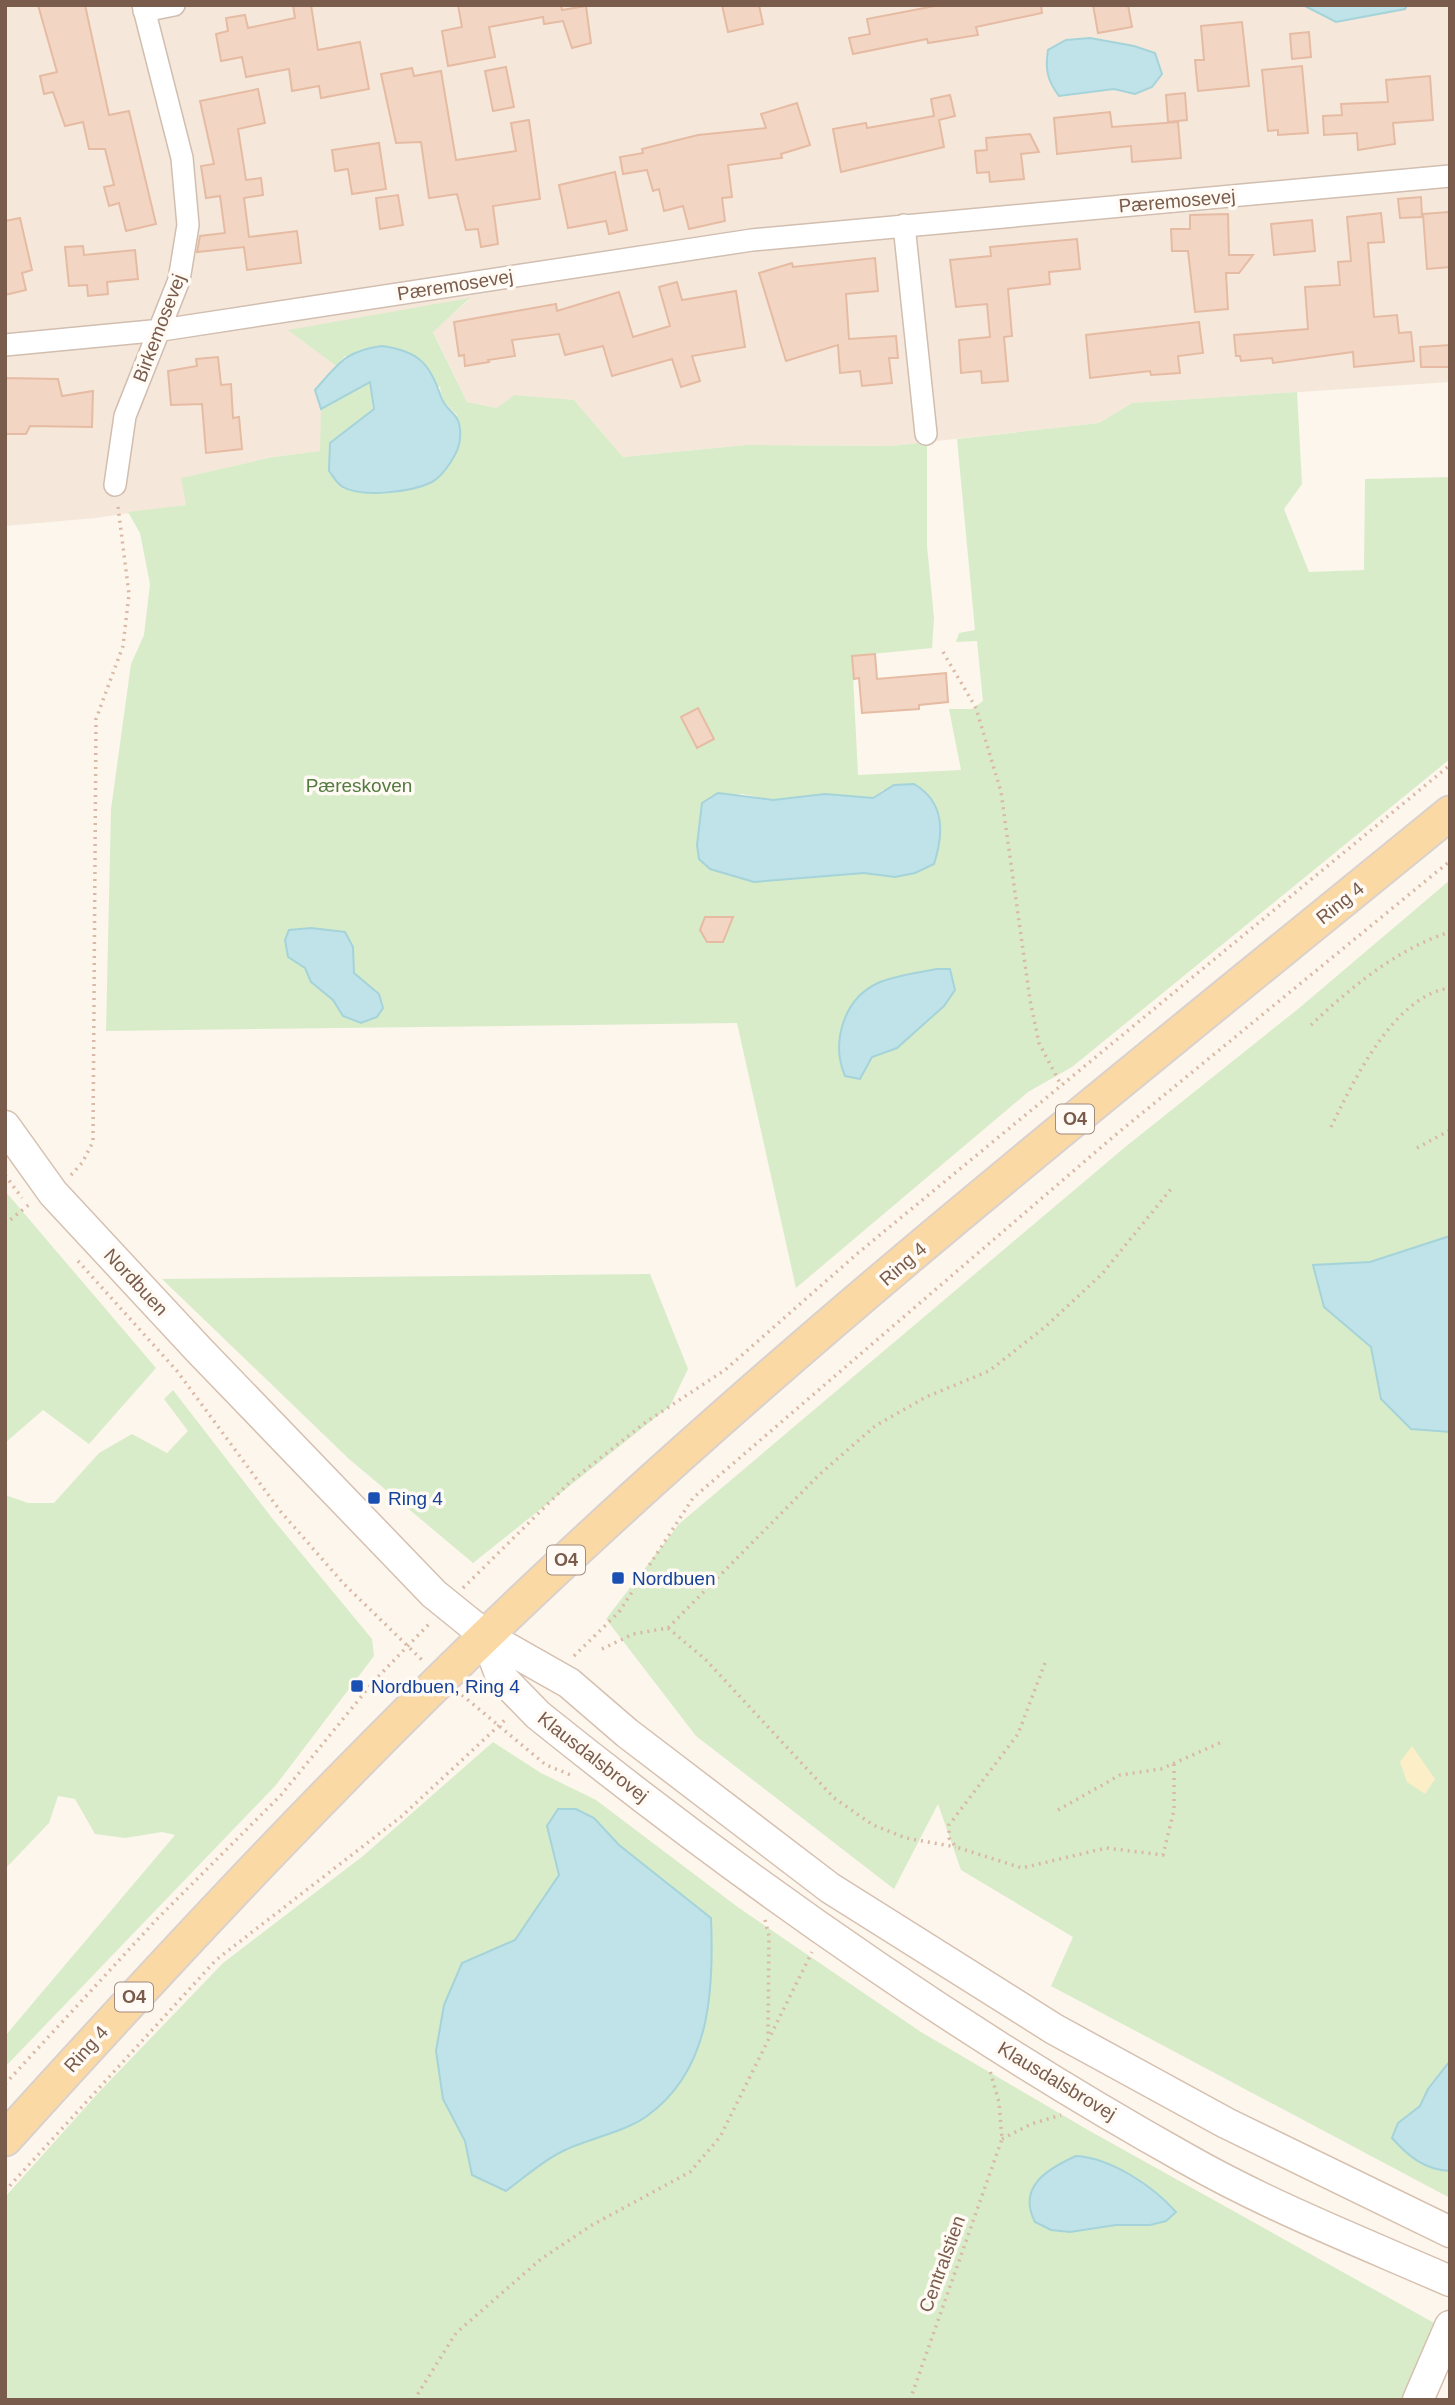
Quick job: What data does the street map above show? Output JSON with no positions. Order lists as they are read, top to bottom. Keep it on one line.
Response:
{"streets":{"main road":["Ring 4","O4"],"street":["Pæremosevej","Birkemosevej","Nordbuen","Klausdalsbrovej"],"path":["Centralstien"]},"crossings":[["Pæremosevej","Birkemosevej"],["Ring 4","Nordbuen"],["Ring 4","Klausdalsbrovej"],["Nordbuen","Klausdalsbrovej"]],"parks":["Pæreskoven"],"places":{"transit":["Ring 4","Nordbuen","Nordbuen, Ring 4"]}}
